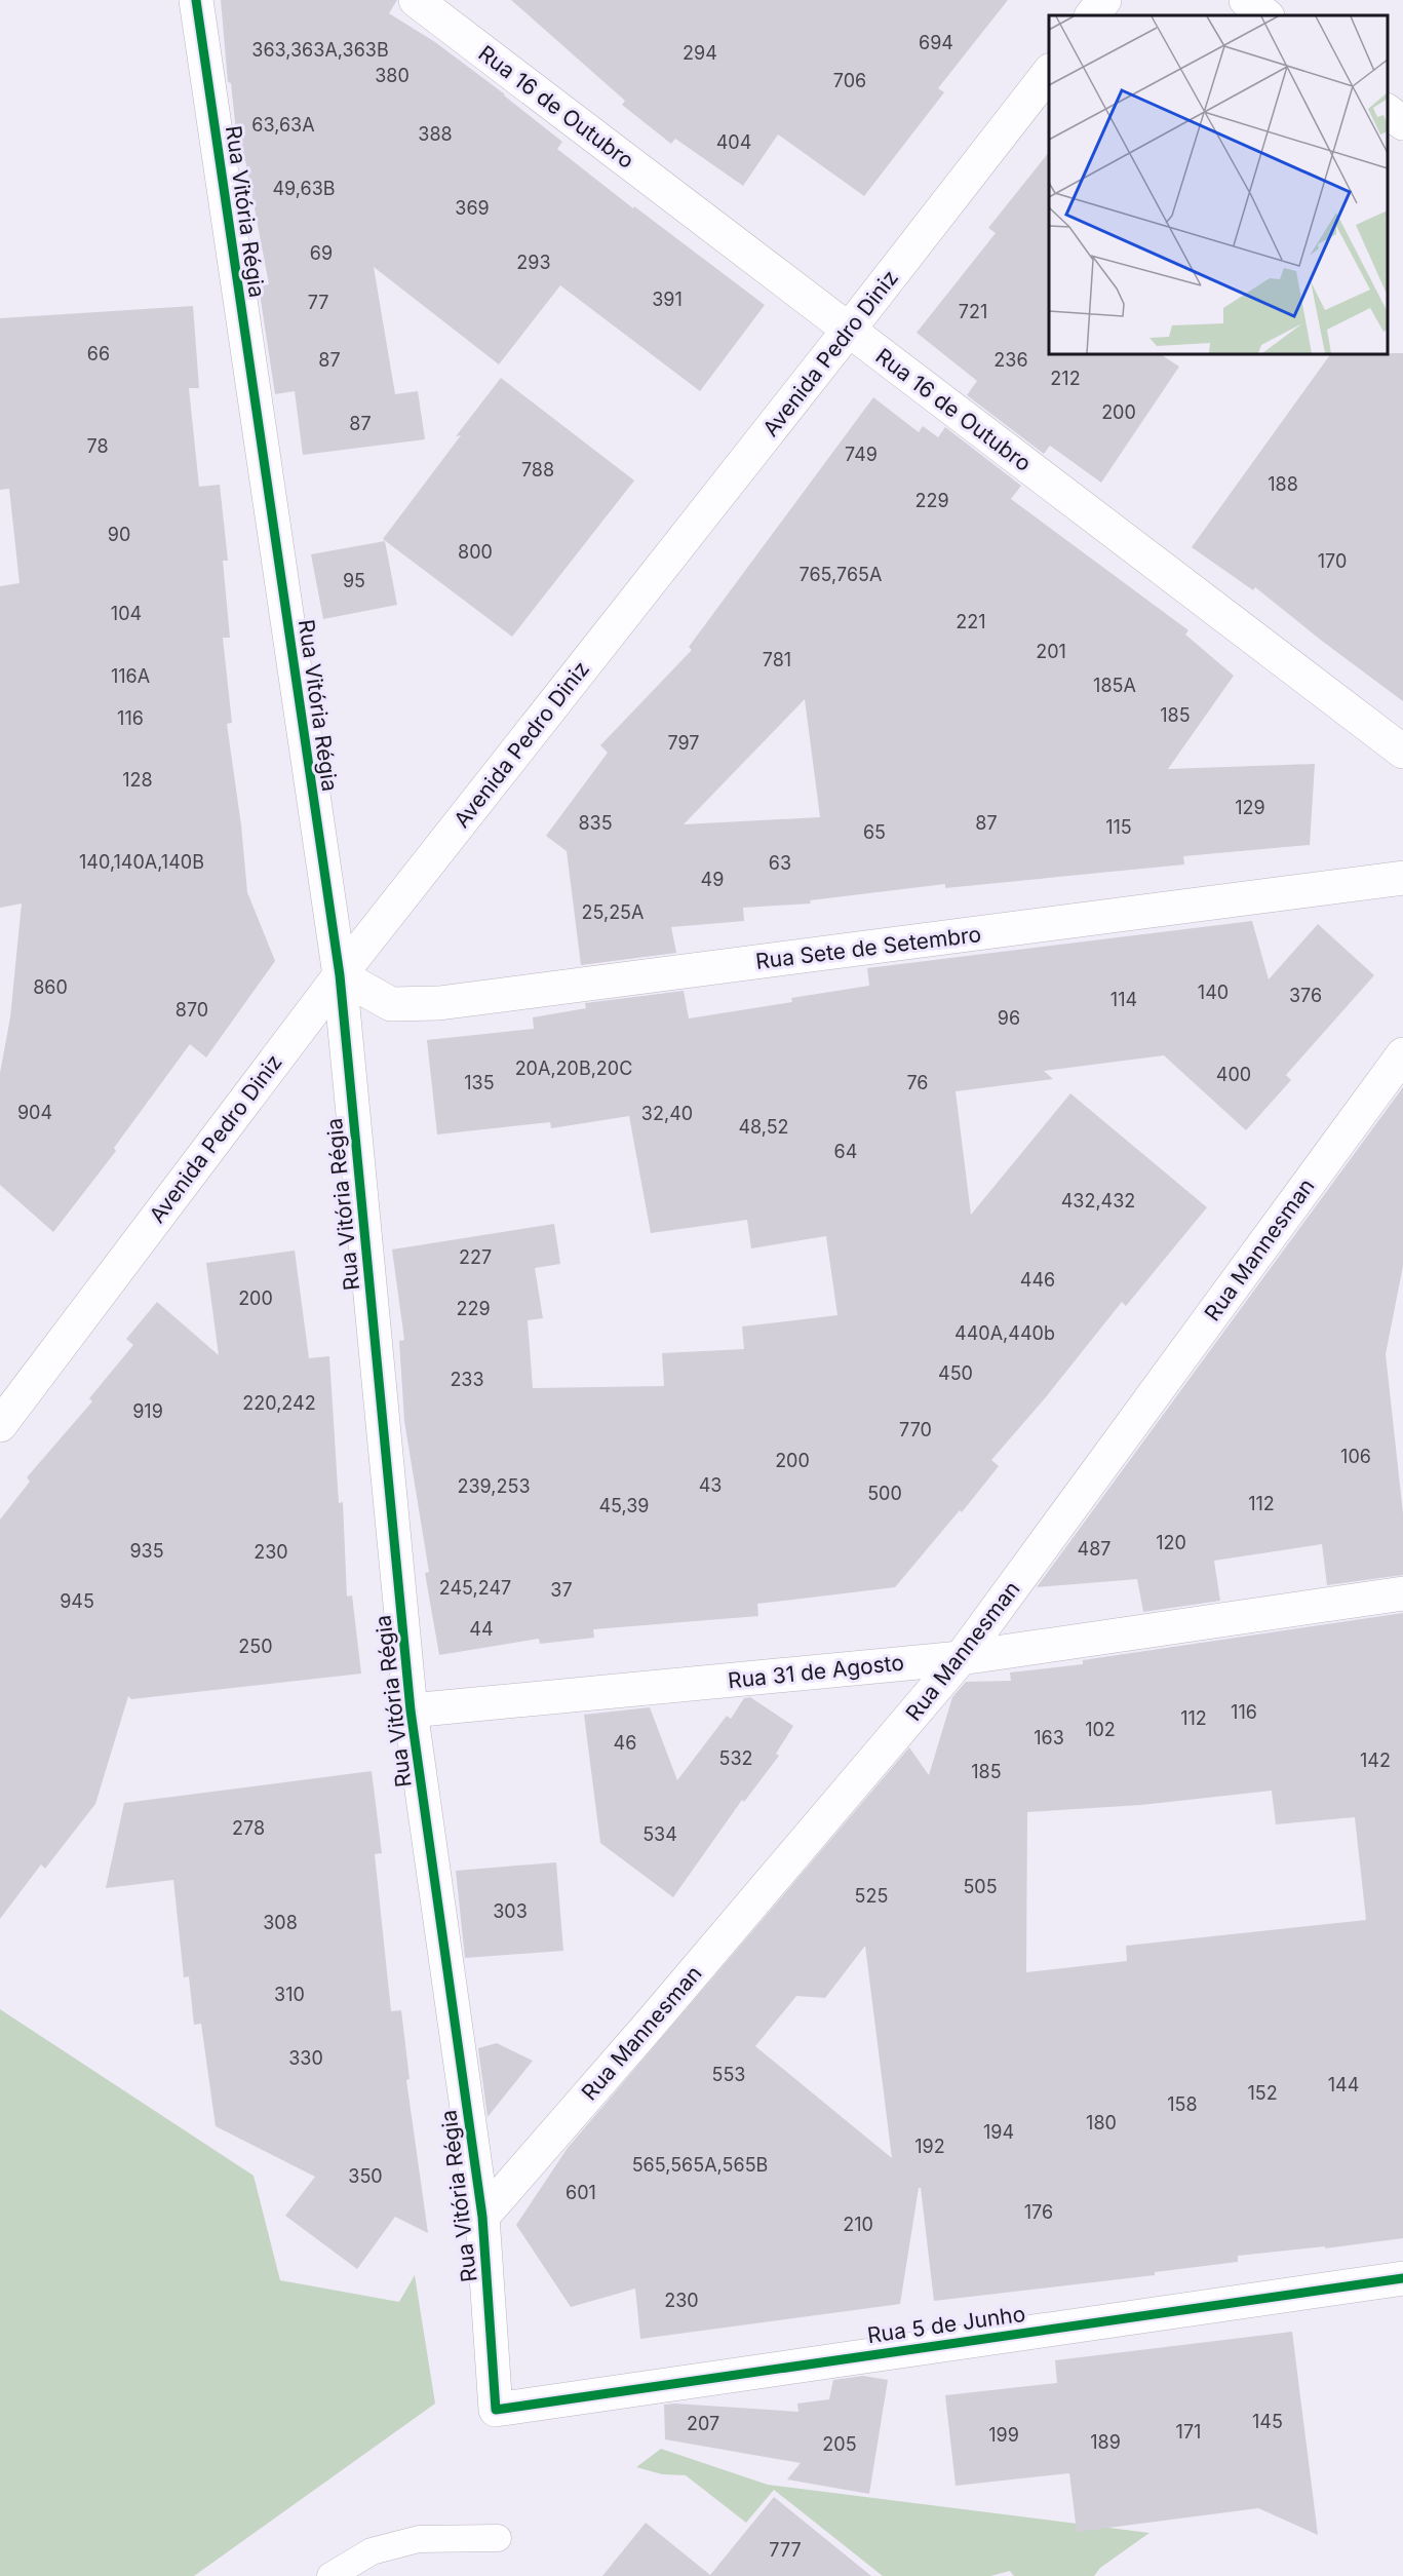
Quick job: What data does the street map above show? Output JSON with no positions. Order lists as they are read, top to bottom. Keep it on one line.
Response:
{"streets":{"street":["Rua 16 de Outubro","Rua Vitória Régia","Avenida Pedro Diniz","Rua Sete de Setembro","Rua Mannesman","Rua 31 de Agosto","Rua 5 de Junho"]},"crossings":[["Rua 16 de Outubro","Avenida Pedro Diniz"],["Rua Vitória Régia","Avenida Pedro Diniz"],["Rua Vitória Régia","Rua Sete de Setembro"],["Rua Vitória Régia","Rua Mannesman"],["Rua Vitória Régia","Rua 31 de Agosto"],["Rua Vitória Régia","Rua 5 de Junho"],["Avenida Pedro Diniz","Rua Sete de Setembro"],["Rua Mannesman","Rua 31 de Agosto"]],"house_numbers":["694","363,363A,363B","294","380","706","63,63A","388","404","49,63B","369","69","293","391","77","721","66","87","236","212","200","87","78","749","788","188","229","90","800","170","765,765A","95","104","221","201","781","116A","185A","185","116","797","128","129","835","87","115","65","140,140A,140B","63","49","25,25A","860","140","376","114","870","96","20A,20B,20C","400","135","76","904","32,40","48,52","64","432,432","227","446","200","229","440A,440b","450","233","220,242","919","770","106","200","43","239,253","500","112","45,39","120","487","935","230","245,247","37","945","44","250","116","112","102","163","46","532","142","185","278","534","505","525","303","308","310","330","553","144","152","158","180","194","192","565,565A,565B","350","601","176","210","230","145","207","171","199","189","205","777"]}
